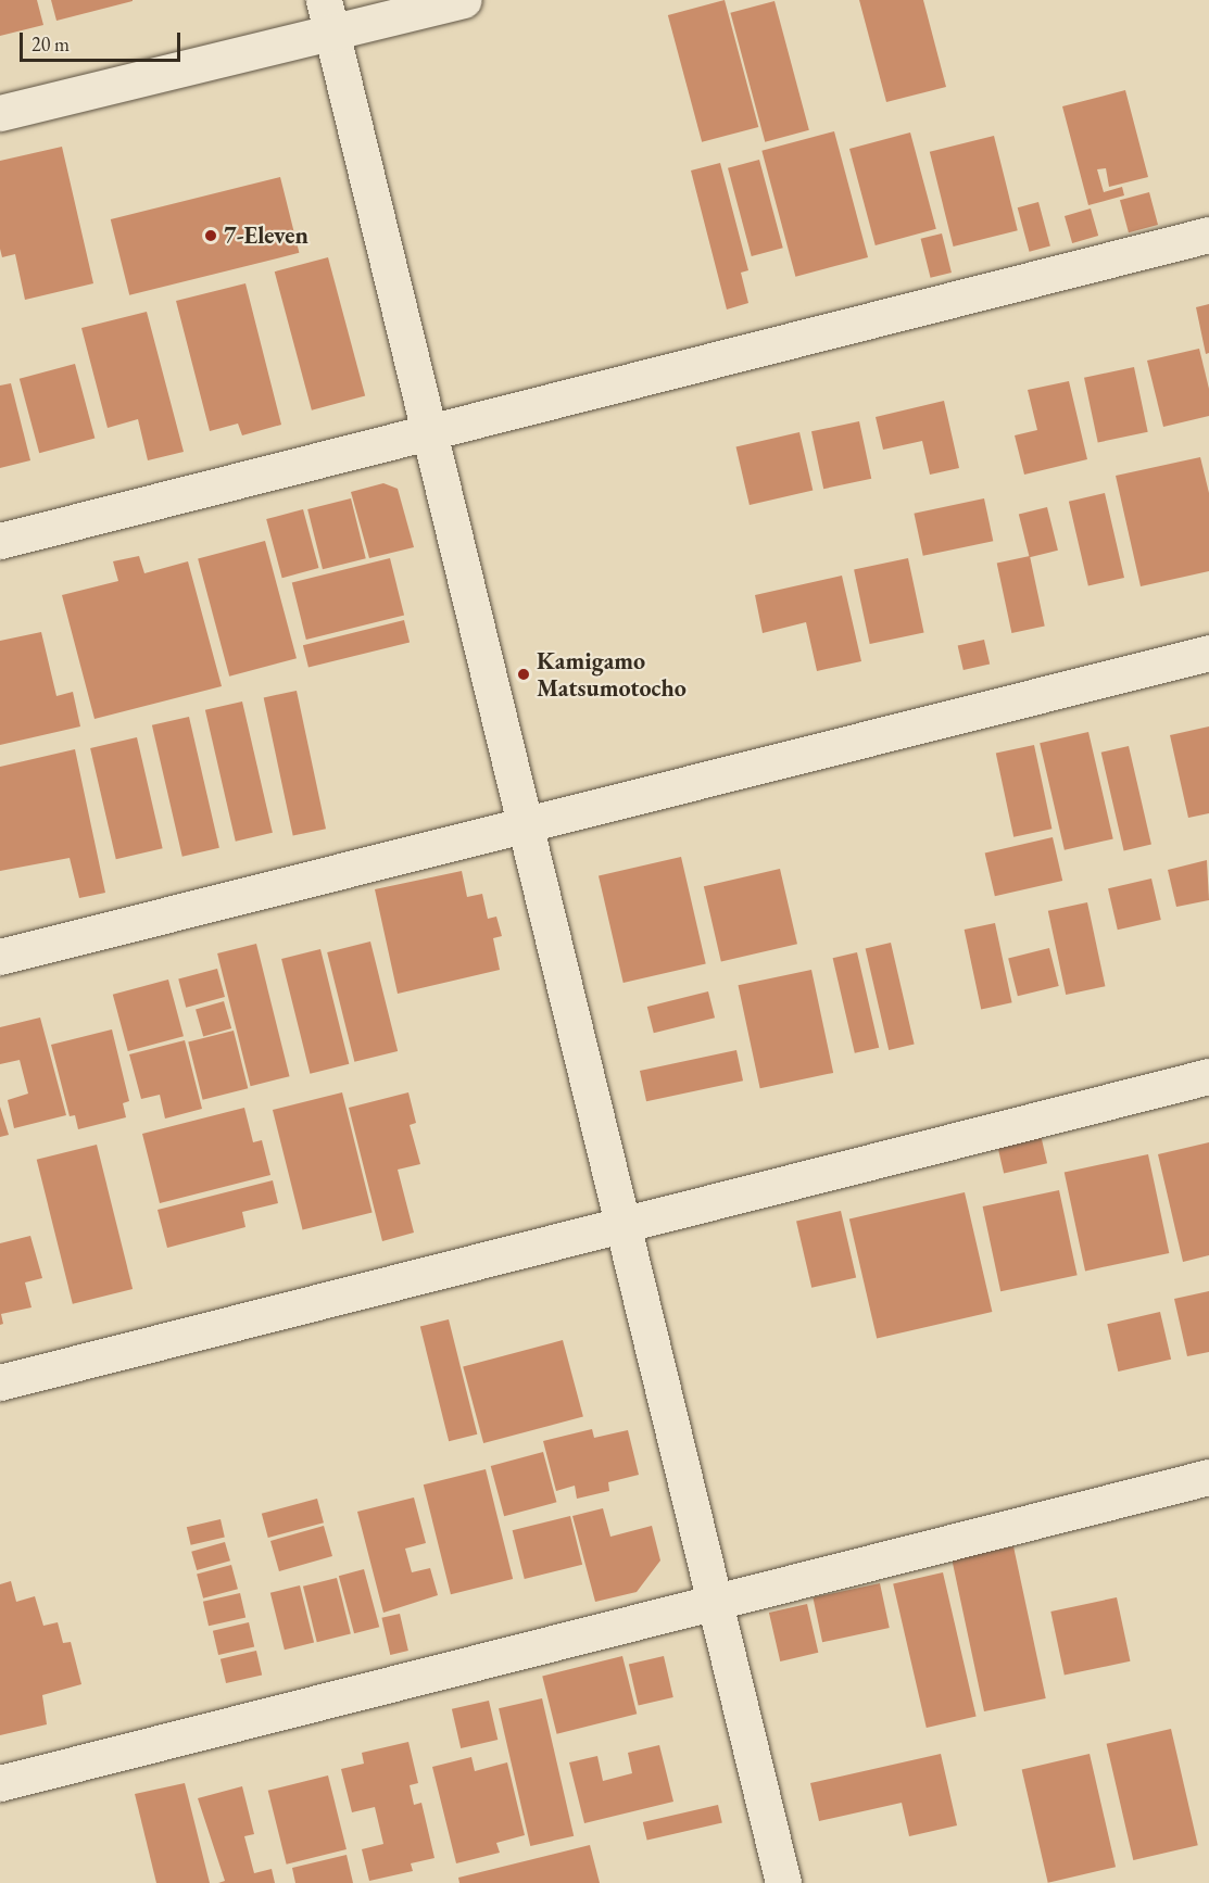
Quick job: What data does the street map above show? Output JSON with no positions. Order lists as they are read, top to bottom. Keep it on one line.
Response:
{"places":["7-Eleven","Kamigamo Matsumotocho"],"scale_bar":"20 m"}
